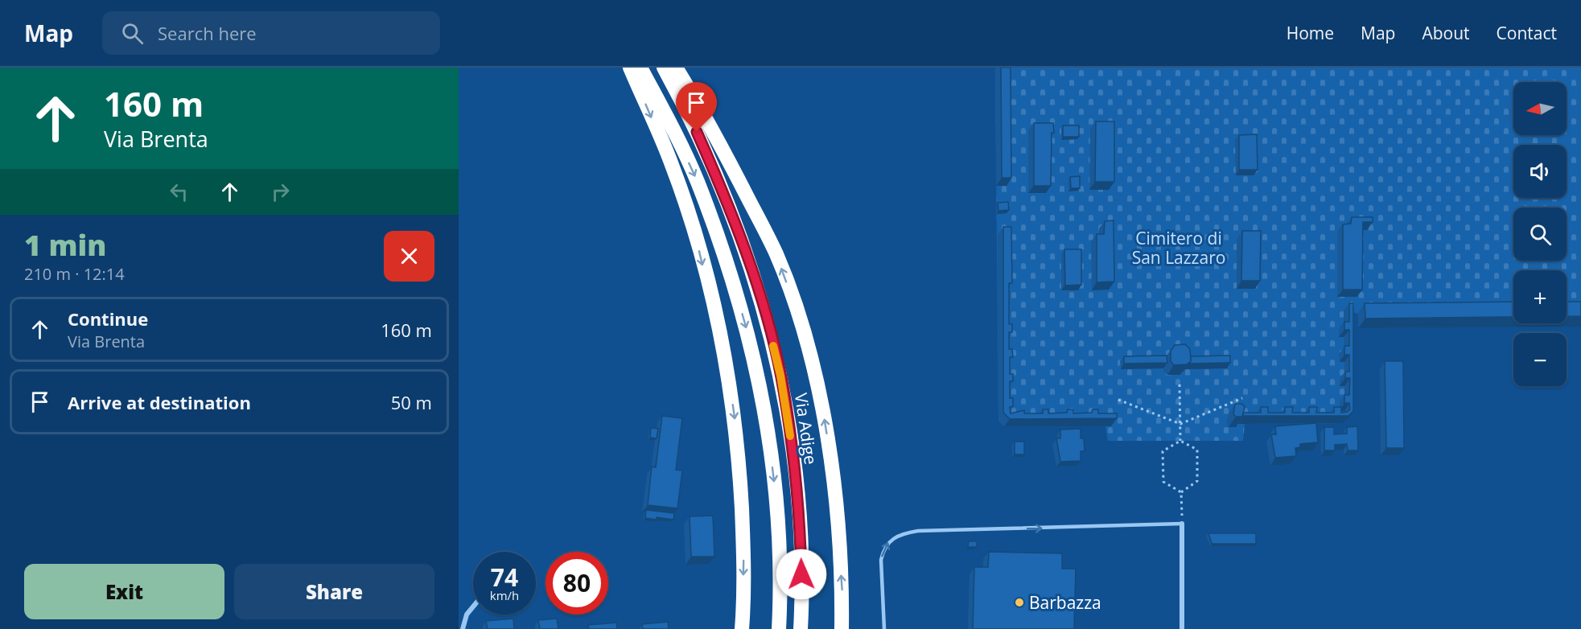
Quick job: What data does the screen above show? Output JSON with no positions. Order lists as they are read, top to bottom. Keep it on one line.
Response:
{"streets":{"highway":["Via Adige"]},"parks":["Cimitero di San Lazzaro"],"places":["Barbazza"],"north":"left","page":{"header":"Map","search":"Search here","nav":["Home","Map","About","Contact"],"turn":["160 m","Via Brenta"],"map_buttons":["+","−"],"heading":["1 min","210 m · 12:14"],"list":[{"name":"Continue","note":"Via Brenta","value":"160 m"},{"name":"Arrive at destination","value":"50 m"}],"speed":"74 km/h","limit":"80","buttons":["Exit","Share"]}}
